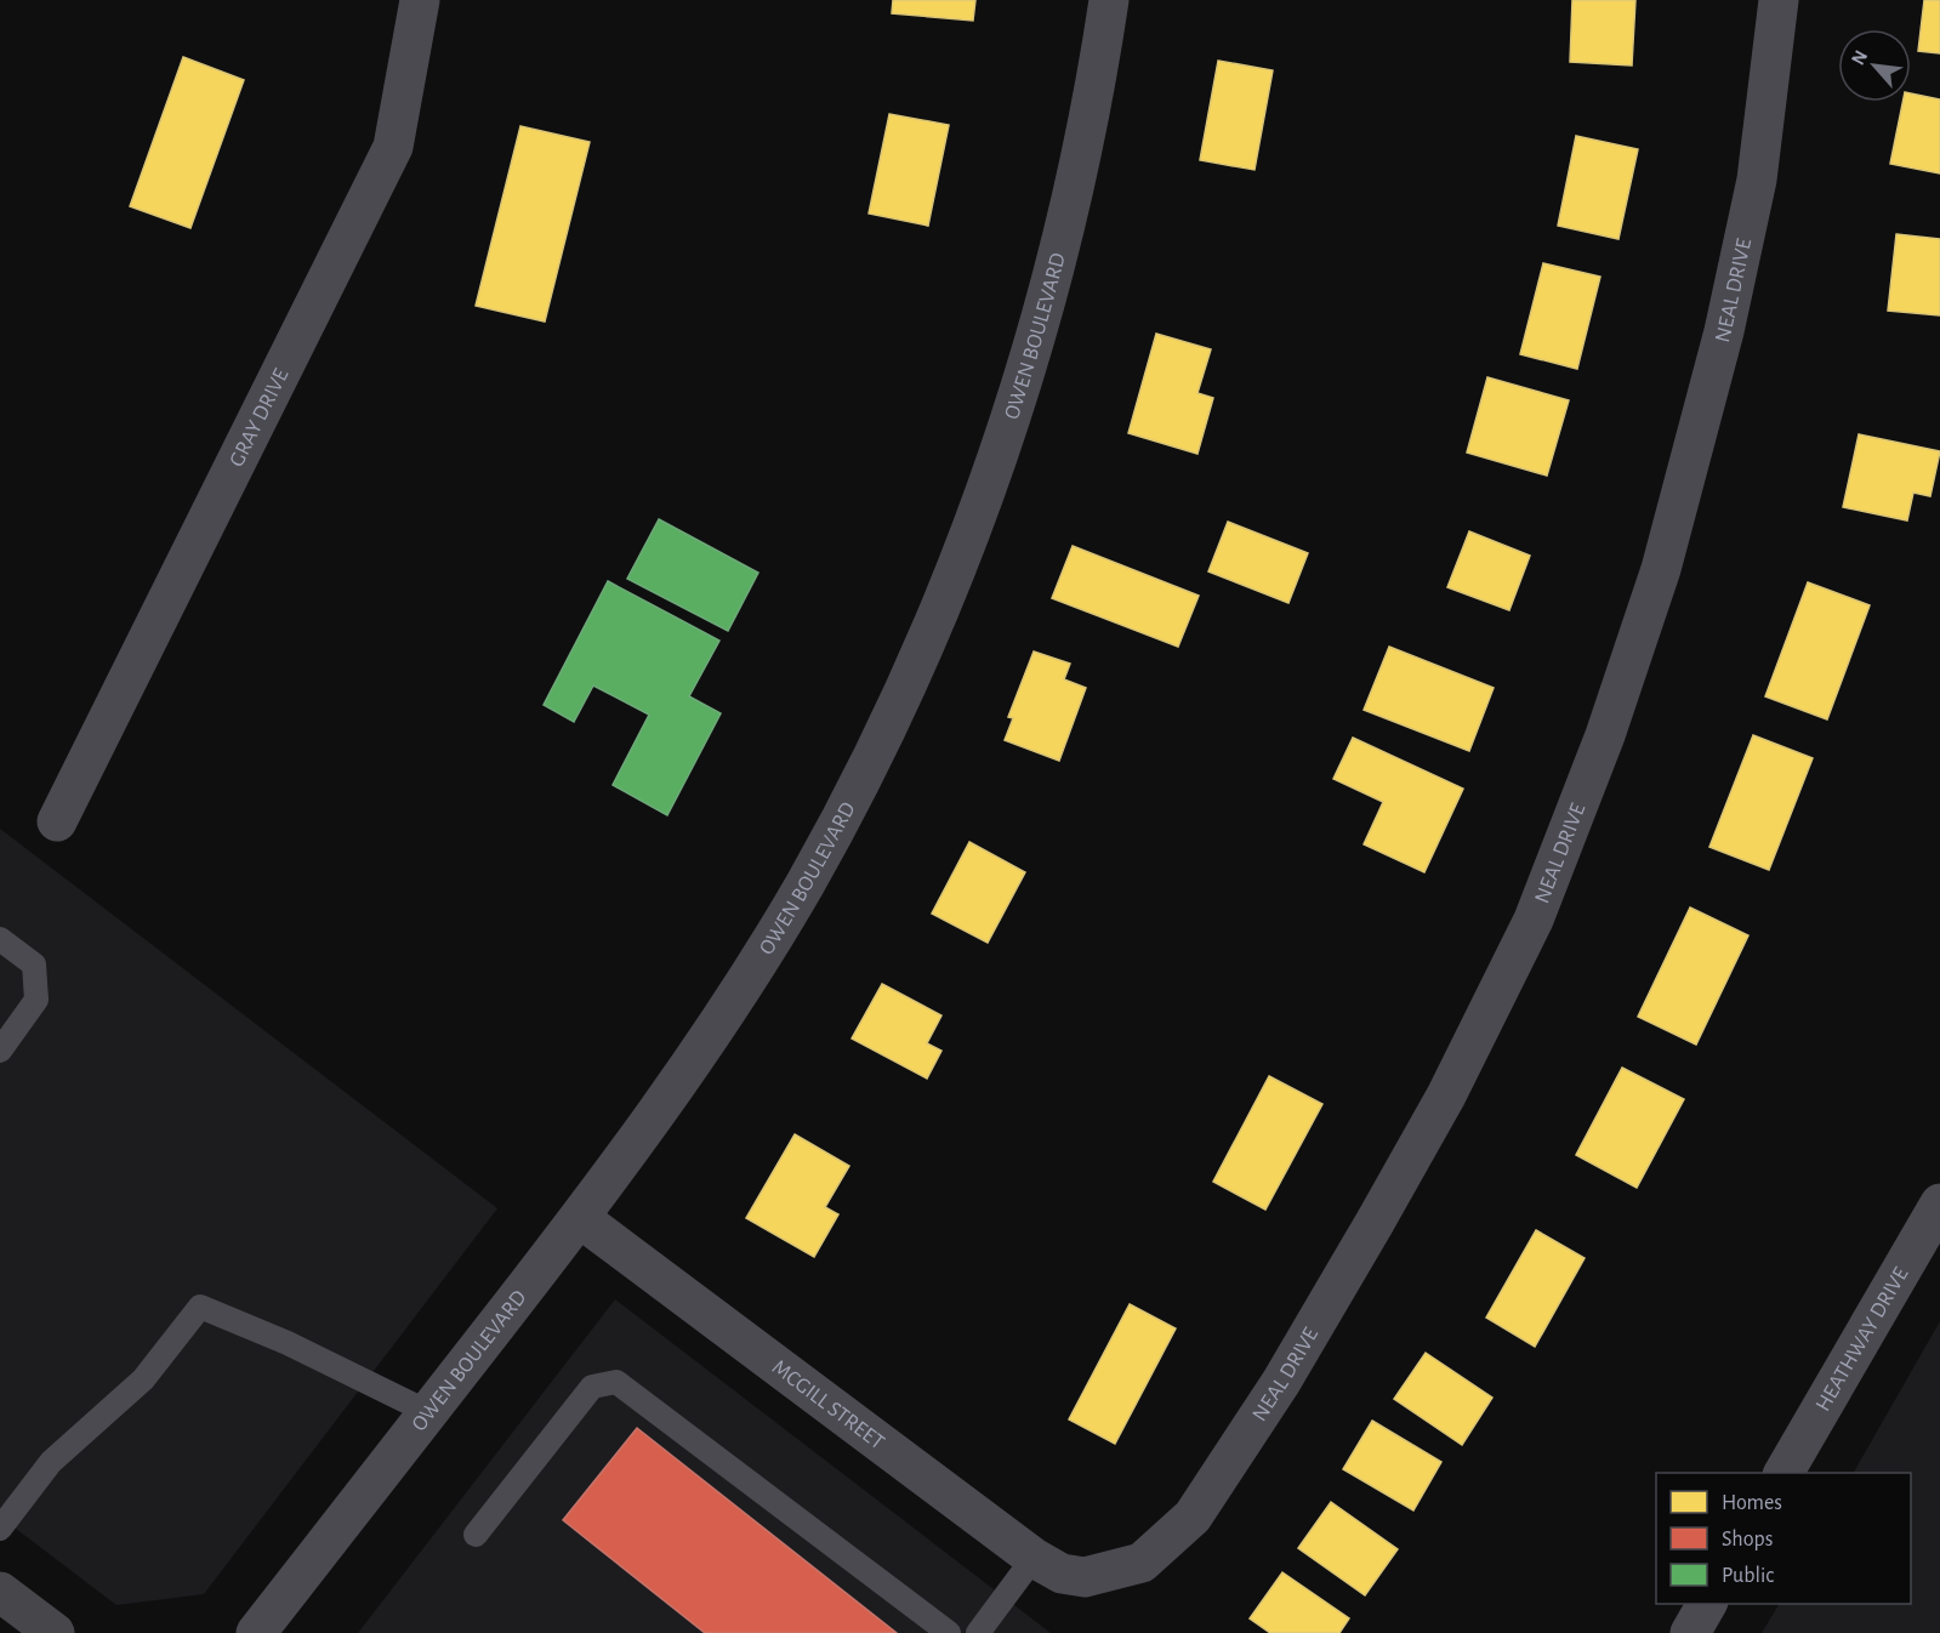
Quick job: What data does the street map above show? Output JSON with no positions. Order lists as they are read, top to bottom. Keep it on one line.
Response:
{"streets":{"street":["NEAL DRIVE","OWEN BOULEVARD","GRAY DRIVE","HEATHWAY DRIVE","MCGILL STREET"]},"crossings":[["NEAL DRIVE","MCGILL STREET"],["OWEN BOULEVARD","MCGILL STREET"]],"legend":["Homes","Shops","Public"],"north":"top left"}
